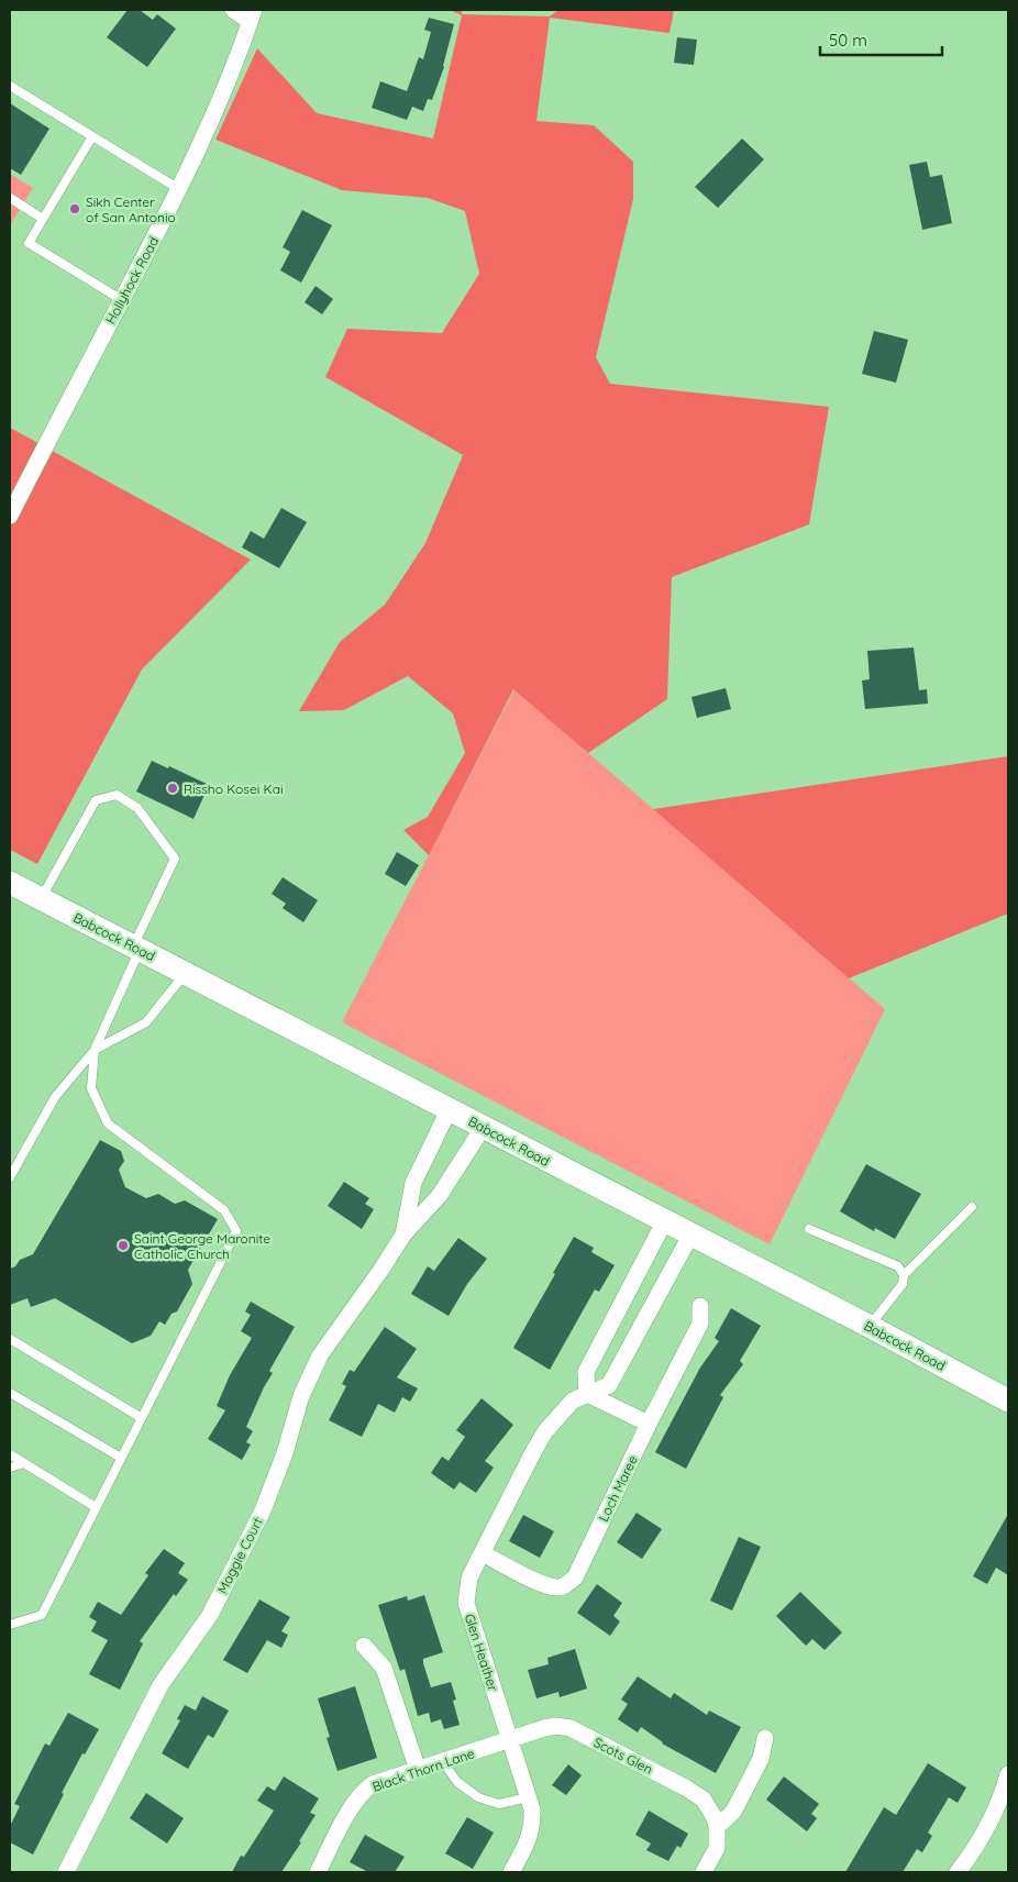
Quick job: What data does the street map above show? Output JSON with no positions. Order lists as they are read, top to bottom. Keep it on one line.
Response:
{"streets":{"main road":["Babcock Road"],"street":["Hollyhock Road","Loch Maree","Maggie Court","Glen Heather","Scots Glen","Black Thorn Lane"]},"crossings":[["Babcock Road","Maggie Court"],["Babcock Road","Glen Heather"],["Loch Maree","Glen Heather"],["Glen Heather","Scots Glen"],["Glen Heather","Black Thorn Lane"],["Scots Glen","Black Thorn Lane"]],"places":["Sikh Center of San Antonio","Rissho Kosei Kai","Saint George Maronite Catholic Church"],"scale_bar":"50 m"}
